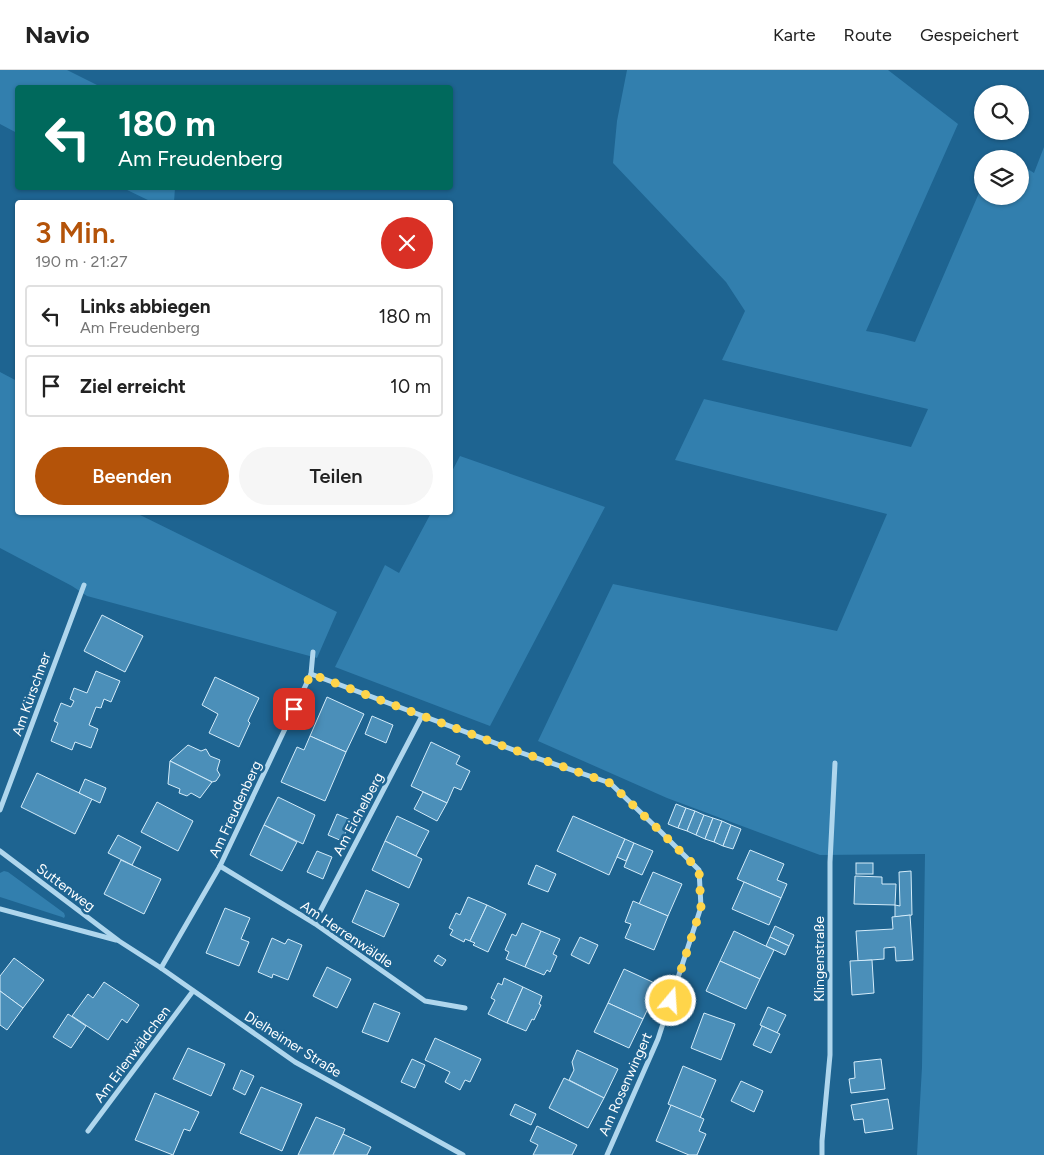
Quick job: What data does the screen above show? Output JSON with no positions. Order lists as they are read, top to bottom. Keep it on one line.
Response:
{"streets":{"street":["Am Kürschner","Am Freudenberg","Am Eichelberg","Suttenweg","Am Herrenwäldle","Klingenstraße","Dielheimer Straße","Am Erlenwäldchen","Am Rosenwingert"]},"crossings":[["Am Freudenberg","Am Herrenwäldle"],["Am Freudenberg","Dielheimer Straße"],["Am Freudenberg","Am Rosenwingert"],["Am Eichelberg","Am Herrenwäldle"],["Am Eichelberg","Am Rosenwingert"],["Suttenweg","Dielheimer Straße"],["Dielheimer Straße","Am Erlenwäldchen"]],"page":{"header":"Navio","nav":["Karte","Route","Gespeichert"],"turn":["180 m","Am Freudenberg"],"heading":["3 Min.","190 m · 21:27"],"list":[{"name":"Links abbiegen","note":"Am Freudenberg","value":"180 m"},{"name":"Ziel erreicht","value":"10 m"}],"buttons":["Beenden","Teilen"]}}
